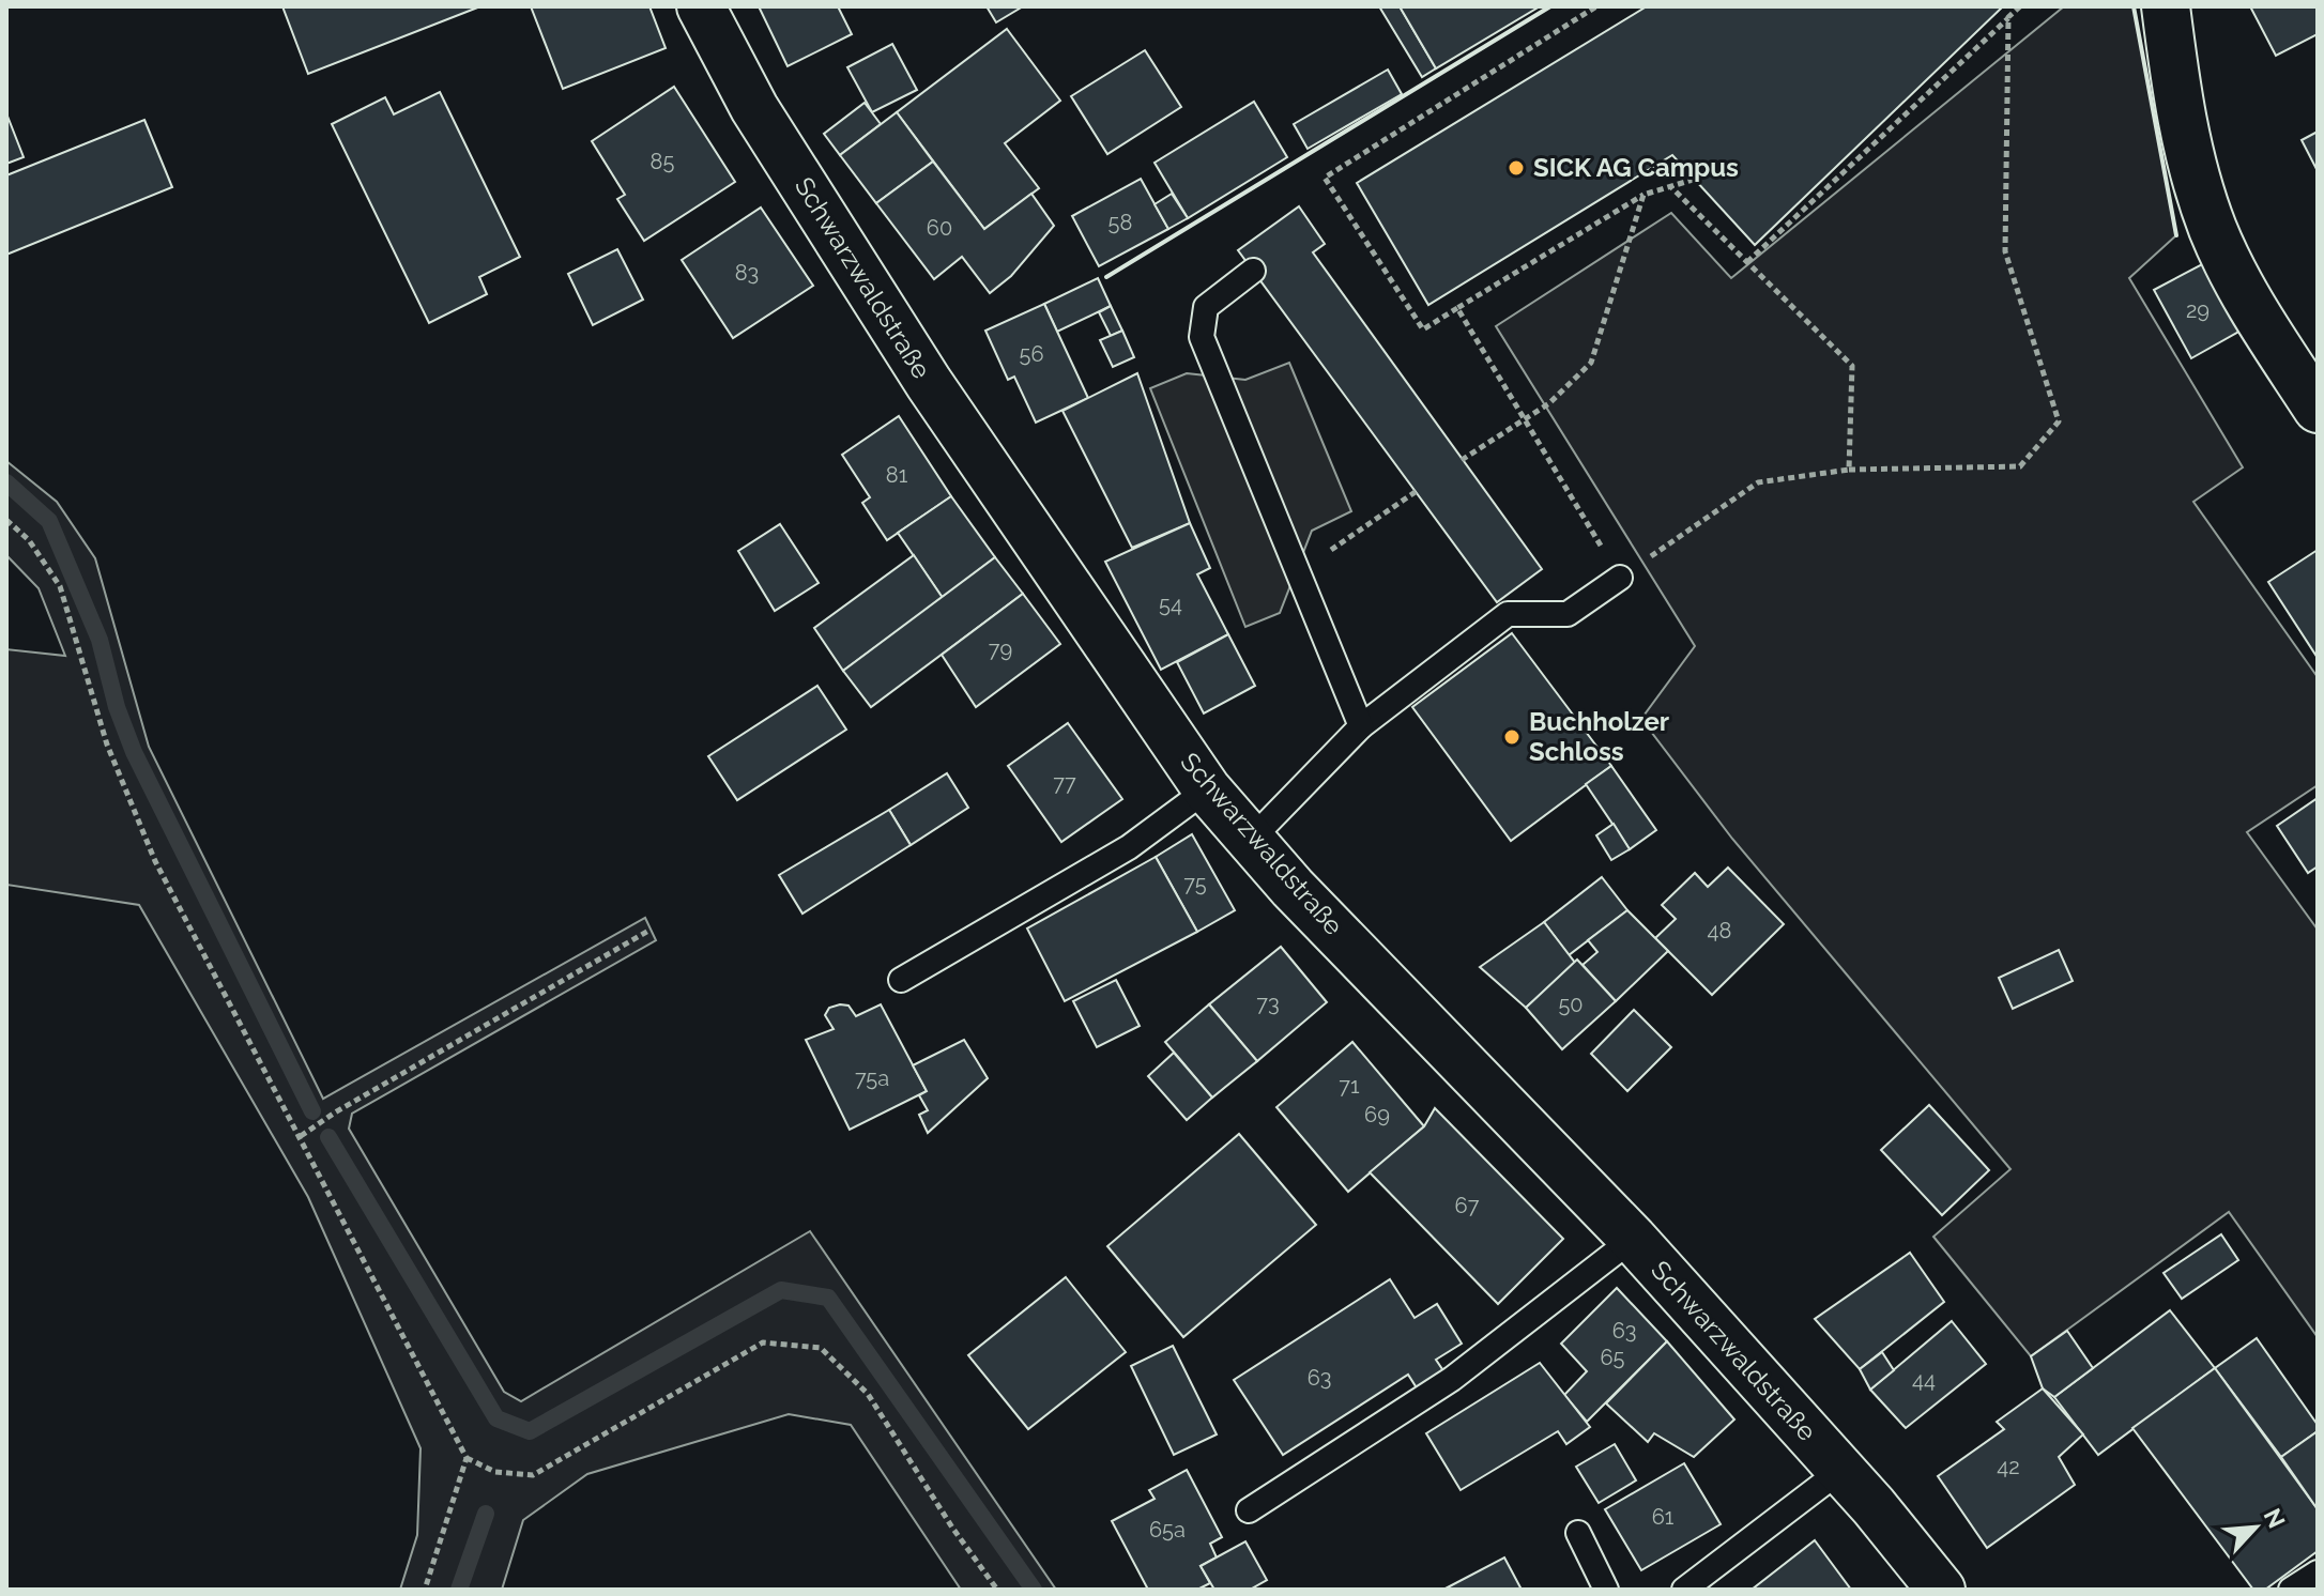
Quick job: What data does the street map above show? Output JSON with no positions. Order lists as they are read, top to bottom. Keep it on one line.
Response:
{"streets":{"street":["Schwarzwaldstraße"]},"places":["SICK AG Campus","Buchholzer Schloss"],"house_numbers":["85","58","60","83","29","56","81","54","79","77","75","48","73","50","75a","71","69","67","63","65","63","44","42","61","65a"],"north":"top right"}
